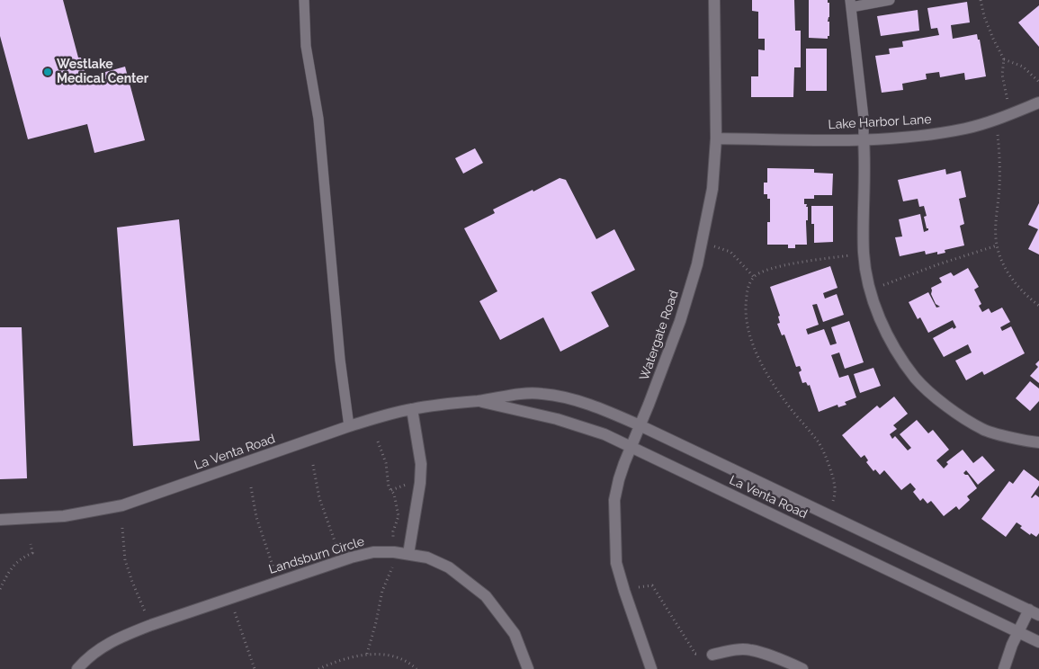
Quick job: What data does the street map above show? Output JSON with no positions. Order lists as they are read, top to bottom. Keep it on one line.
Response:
{"streets":{"street":["Lake Harbor Lane","Watergate Road","La Venta Road","Landsburn Circle"]},"crossings":[["Lake Harbor Lane","Watergate Road"],["Watergate Road","La Venta Road"]],"places":["Westlake Medical Center"]}
